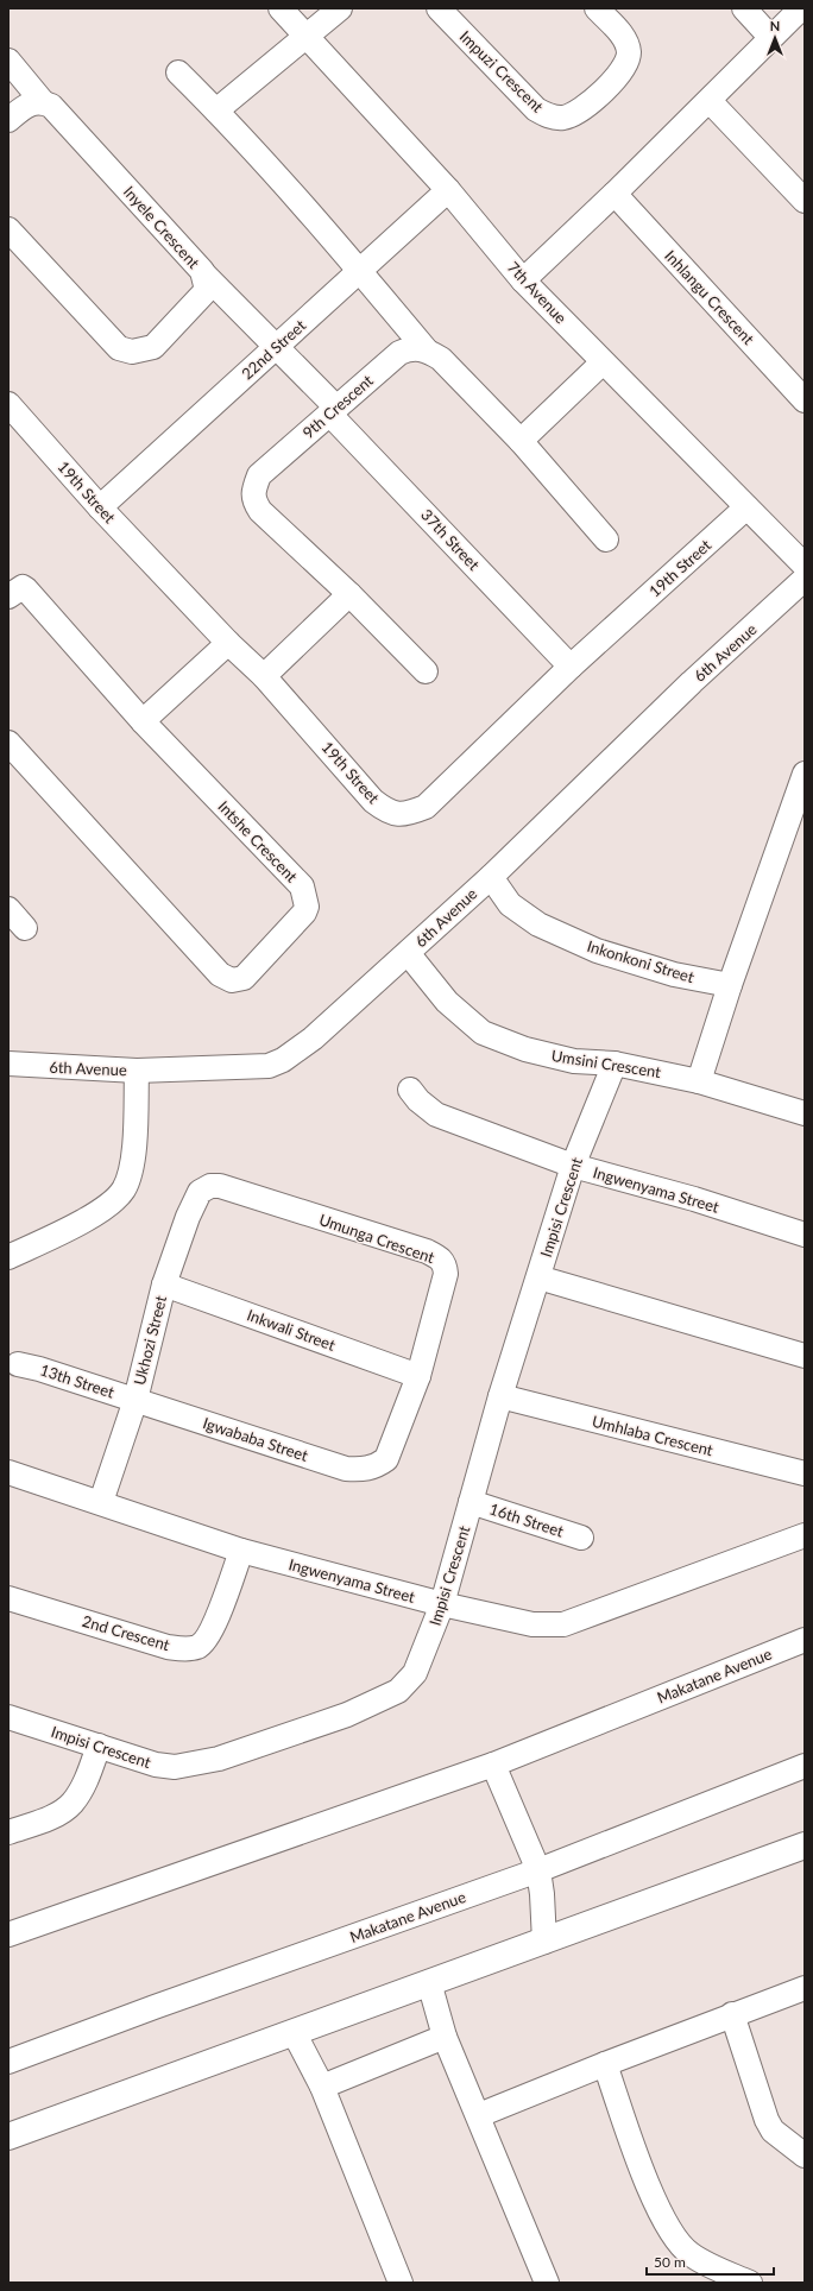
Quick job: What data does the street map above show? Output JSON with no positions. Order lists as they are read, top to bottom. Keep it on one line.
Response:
{"streets":{"street":["Impuzi Crescent","Inyele Crescent","7th Avenue","Inhlangu Crescent","22nd Street","9th Crescent","19th Street","37th Street","6th Avenue","Intshe Crescent","Inkonkoni Street","Umsini Crescent","Ingwenyama Street","Impisi Crescent","Umunga Crescent","Inkwali Street","Ukhozi Street","13th Street","Umhlaba Crescent","Igwababa Street","16th Street","2nd Crescent","Makatane Avenue"]},"crossings":[["Inyele Crescent","37th Street"],["7th Avenue","22nd Street"],["7th Avenue","19th Street"],["22nd Street","19th Street"],["22nd Street","37th Street"],["9th Crescent","37th Street"],["19th Street","37th Street"],["6th Avenue","Inkonkoni Street"],["6th Avenue","Umsini Crescent"],["Umsini Crescent","Impisi Crescent"],["Ingwenyama Street","Impisi Crescent"],["Ingwenyama Street","Ukhozi Street"],["Ingwenyama Street","2nd Crescent"],["Impisi Crescent","Umhlaba Crescent"],["Impisi Crescent","16th Street"],["Umunga Crescent","Inkwali Street"],["Umunga Crescent","Ukhozi Street"],["Umunga Crescent","Igwababa Street"],["Inkwali Street","Ukhozi Street"],["Ukhozi Street","13th Street"],["Ukhozi Street","Igwababa Street"],["13th Street","Igwababa Street"]],"scale_bar":"50 m","north":"top"}
